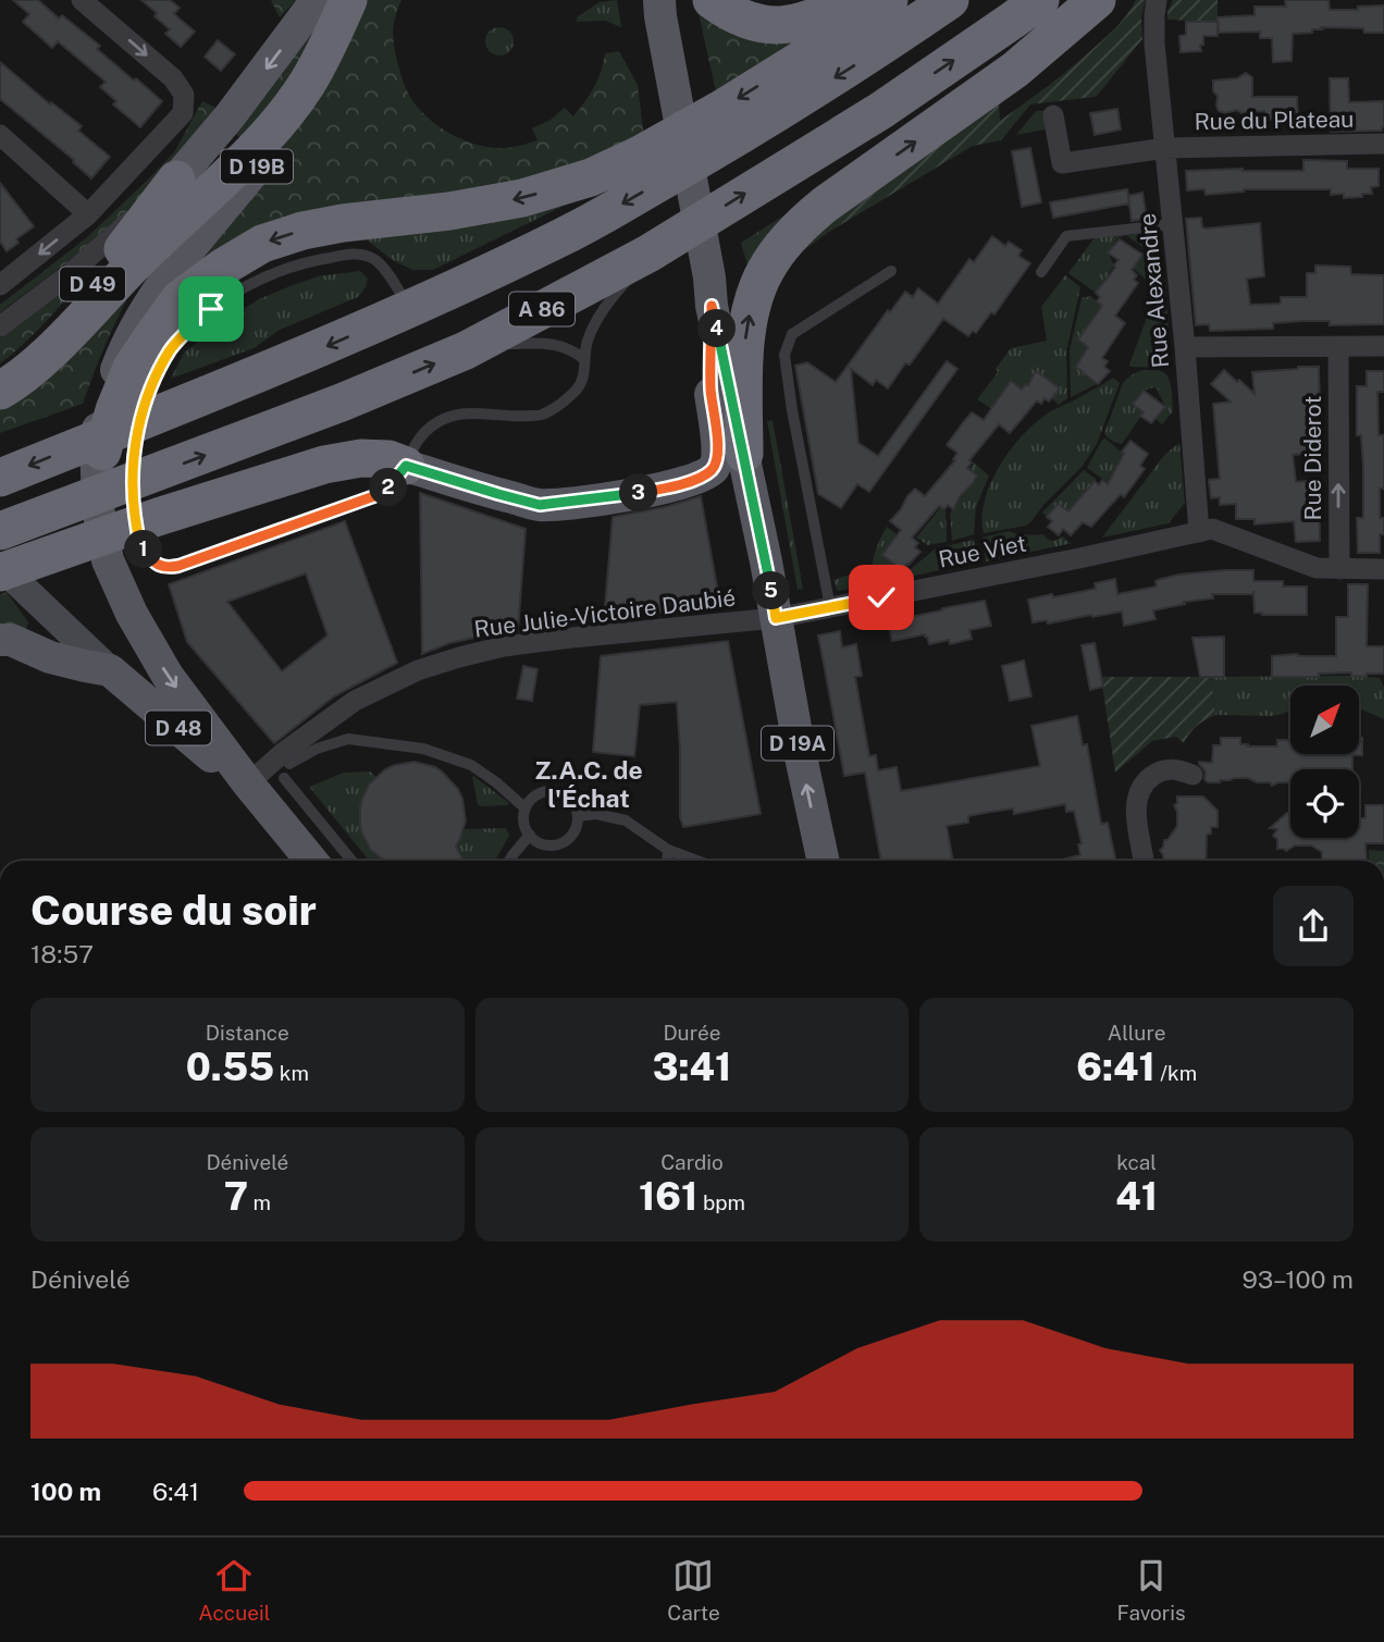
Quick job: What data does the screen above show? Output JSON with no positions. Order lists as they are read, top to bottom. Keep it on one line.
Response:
{"streets":{"highway":["D 49","A 86"],"main road":["D 19B","D 48","D 19A"],"street":["Rue du Plateau","Rue Alexandre","Rue Diderot","Rue Viet","Rue Julie-Victoire Daubié"]},"crossings":[["Rue du Plateau","Rue Alexandre"],["Rue Alexandre","Rue Viet"],["Rue Viet","Rue Julie-Victoire Daubié"],["Rue Viet","D 19A"],["Rue Julie-Victoire Daubié","D 48"],["Rue Julie-Victoire Daubié","D 19A"]],"one_way":["Rue Diderot"],"districts":["Z.A.C. de l'Échat"],"north":"top right","page":{"pins":["4","2","3","1","5"],"heading":["Course du soir","18:57"],"stats":[["Distance","0.55 km"],["Durée","3:41"],["Allure","6:41 /km"],["Dénivelé","7 m"],["Cardio","161 bpm"],["kcal","41"]],"chart":["Dénivelé","93–100 m"],"list":[{"name":"100 m","note":"6:41"}],"tabs":["Accueil","Carte","Favoris"]}}
